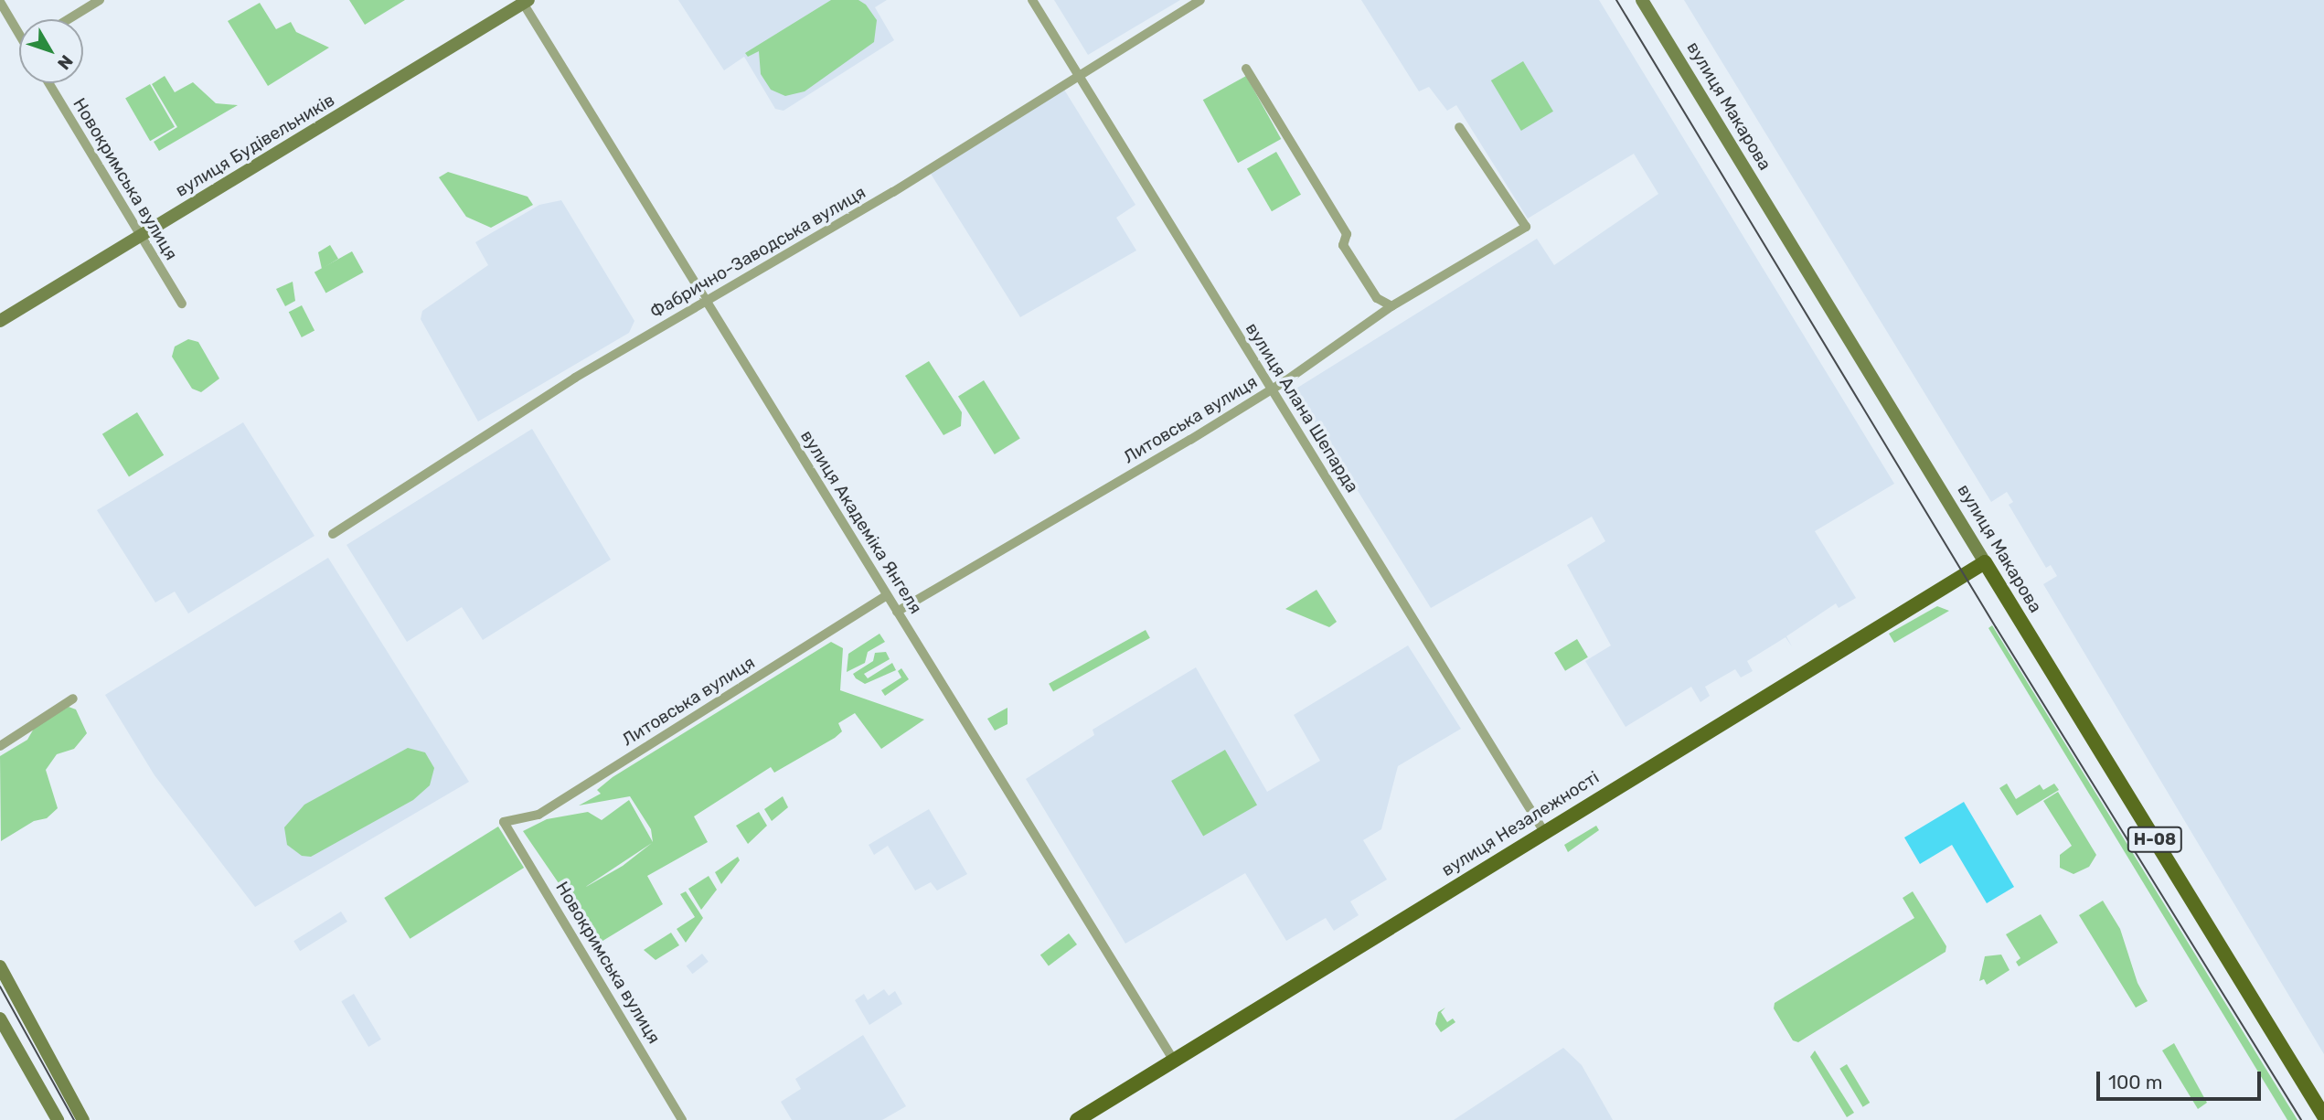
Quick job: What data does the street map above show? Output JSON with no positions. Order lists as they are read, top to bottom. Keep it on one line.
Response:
{"streets":{"main road":["вулиця Макарова","вулиця Будівельників","вулиця Незалежності","Н-08"],"street":["Новокримська вулиця","Фабрично-Заводська вулиця","вулиця Алана Шепарда","Литовська вулиця","вулиця Академіка Янгеля"]},"crossings":[["вулиця Макарова","вулиця Незалежності"],["вулиця Будівельників","Новокримська вулиця"],["вулиця Будівельників","вулиця Академіка Янгеля"],["Новокримська вулиця","Литовська вулиця"],["Фабрично-Заводська вулиця","вулиця Алана Шепарда"],["Фабрично-Заводська вулиця","вулиця Академіка Янгеля"],["вулиця Алана Шепарда","Литовська вулиця"],["вулиця Алана Шепарда","вулиця Незалежності"],["Литовська вулиця","вулиця Академіка Янгеля"],["вулиця Академіка Янгеля","вулиця Незалежності"]],"scale_bar":"100 m","north":"bottom right"}
